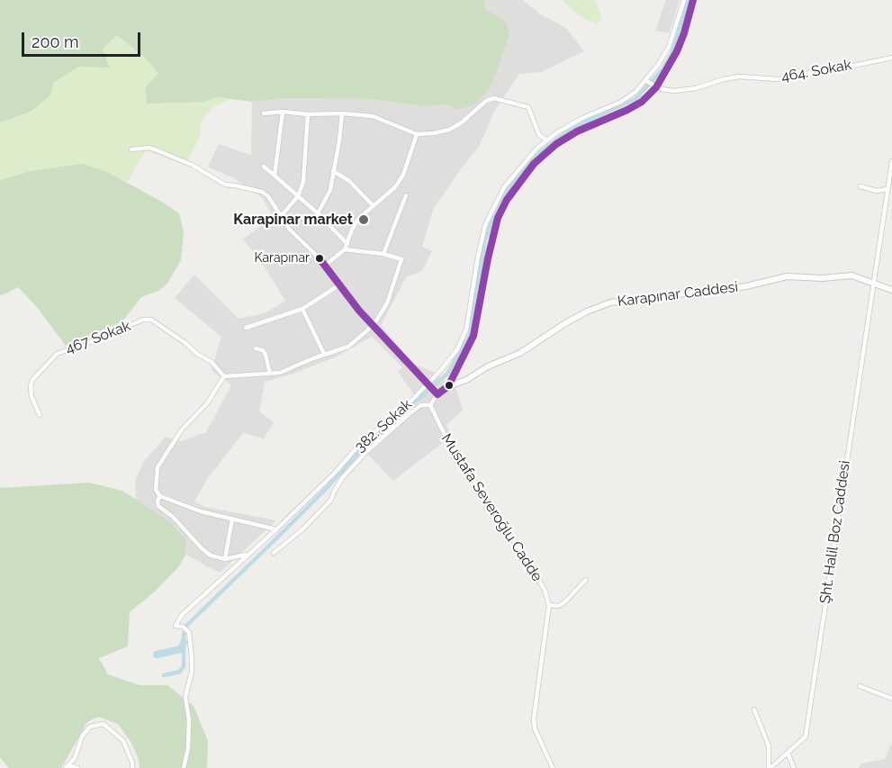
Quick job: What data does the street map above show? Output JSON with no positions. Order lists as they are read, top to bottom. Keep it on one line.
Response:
{"streets":{"street":["464. Sokak","Karapınar Caddesi","467 Sokak","382. Sokak","Mustafa Severoğlu Cadde","Şht. Halil Boz Caddesi"]},"crossings":[["464. Sokak","382. Sokak"],["Karapınar Caddesi","Şht. Halil Boz Caddesi"]],"places":["Karapinar market","Karapınar"],"scale_bar":"200 m"}
